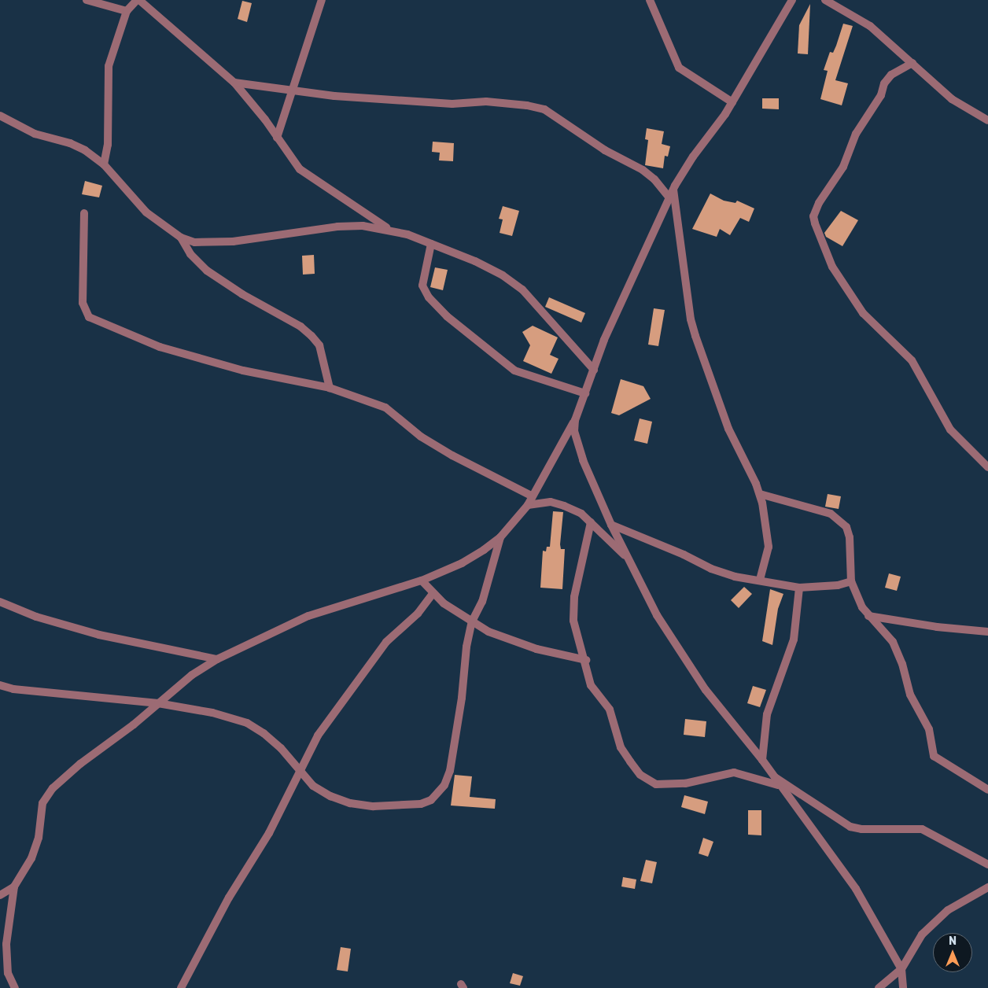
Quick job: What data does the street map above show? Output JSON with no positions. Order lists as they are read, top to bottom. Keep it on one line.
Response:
{"north":"top"}
